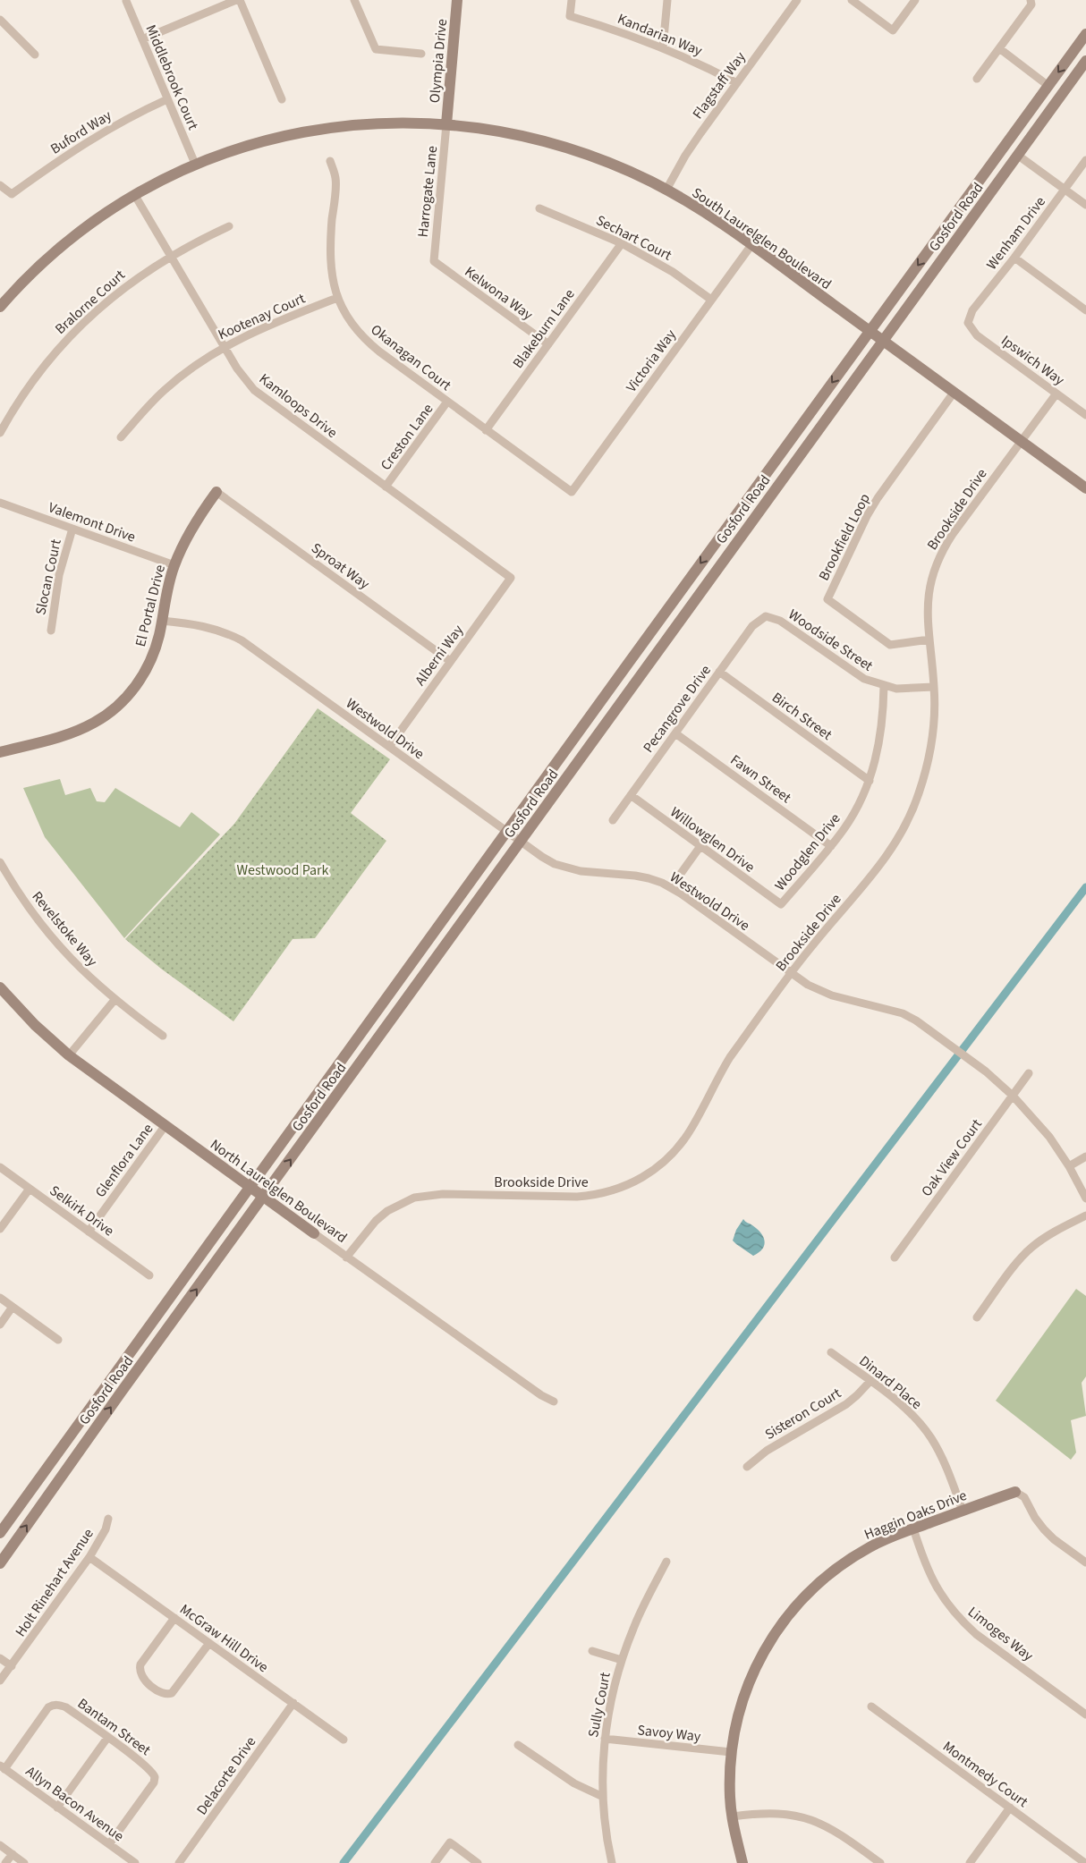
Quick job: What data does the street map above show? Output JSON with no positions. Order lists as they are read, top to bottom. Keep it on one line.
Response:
{"streets":{"main road":["Olympia Drive","Gosford Road","South Laurelglen Boulevard","El Portal Drive","North Laurelglen Boulevard","Haggin Oaks Drive"],"street":["Kandarian Way","Middlebrook Court","Flagstaff Way","Buford Way","Harrogate Lane","Wenham Drive","Sechart Court","Kelwona Way","Bralorne Court","Kootenay Court","Blakeburn Lane","Okanagan Court","Ipswich Way","Victoria Way","Kamloops Drive","Creston Lane","Brookside Drive","Valemont Drive","Brookfield Loop","Sproat Way","Slocan Court","Woodside Street","Alberni Way","Pecangrove Drive","Birch Street","Westwold Drive","Fawn Street","Willowglen Drive","Woodglen Drive","Revelstoke Way","Oak View Court","Glenflora Lane","Selkirk Drive","Dinard Place","Sisteron Court","Holt Rinehart Avenue","Limoges Way","McGraw Hill Drive","Sully Court","Bantam Street","Savoy Way","Montmedy Court","Delacorte Drive","Allyn Bacon Avenue"]},"crossings":[["Kandarian Way","Flagstaff Way"],["Olympia Drive","Harrogate Lane"],["Olympia Drive","South Laurelglen Boulevard"],["Middlebrook Court","Buford Way"],["Middlebrook Court","South Laurelglen Boulevard"],["Flagstaff Way","South Laurelglen Boulevard"],["Harrogate Lane","South Laurelglen Boulevard"],["Harrogate Lane","Kelwona Way"],["Gosford Road","South Laurelglen Boulevard"],["Gosford Road","Westwold Drive"],["Gosford Road","North Laurelglen Boulevard"],["Wenham Drive","Ipswich Way"],["Sechart Court","Blakeburn Lane"],["Sechart Court","Victoria Way"],["South Laurelglen Boulevard","Victoria Way"],["South Laurelglen Boulevard","Kamloops Drive"],["South Laurelglen Boulevard","Brookside Drive"],["South Laurelglen Boulevard","Brookfield Loop"],["Kelwona Way","Blakeburn Lane"],["Bralorne Court","Kamloops Drive"],["Kootenay Court","Okanagan Court"],["Kootenay Court","Kamloops Drive"],["Blakeburn Lane","Okanagan Court"],["Okanagan Court","Victoria Way"],["Okanagan Court","Creston Lane"],["Ipswich Way","Brookside Drive"],["Kamloops Drive","Creston Lane"],["Kamloops Drive","Alberni Way"],["Brookside Drive","Brookfield Loop"],["Brookside Drive","Woodside Street"],["Brookside Drive","Westwold Drive"],["Brookside Drive","North Laurelglen Boulevard"],["Valemont Drive","Slocan Court"],["Valemont Drive","El Portal Drive"],["Sproat Way","El Portal Drive"],["Sproat Way","Alberni Way"],["El Portal Drive","Westwold Drive"],["Woodside Street","Pecangrove Drive"],["Woodside Street","Woodglen Drive"],["Alberni Way","Westwold Drive"],["Pecangrove Drive","Birch Street"],["Pecangrove Drive","Fawn Street"],["Pecangrove Drive","Willowglen Drive"],["Birch Street","Woodglen Drive"],["Westwold Drive","Oak View Court"],["Fawn Street","Woodglen Drive"],["Willowglen Drive","Woodglen Drive"],["Glenflora Lane","North Laurelglen Boulevard"],["Glenflora Lane","Selkirk Drive"],["Dinard Place","Sisteron Court"],["Dinard Place","Haggin Oaks Drive"],["Haggin Oaks Drive","Limoges Way"],["Haggin Oaks Drive","Savoy Way"],["Holt Rinehart Avenue","McGraw Hill Drive"],["McGraw Hill Drive","Delacorte Drive"],["Sully Court","Savoy Way"],["Bantam Street","Allyn Bacon Avenue"]],"parks":["Westwood Park"]}
